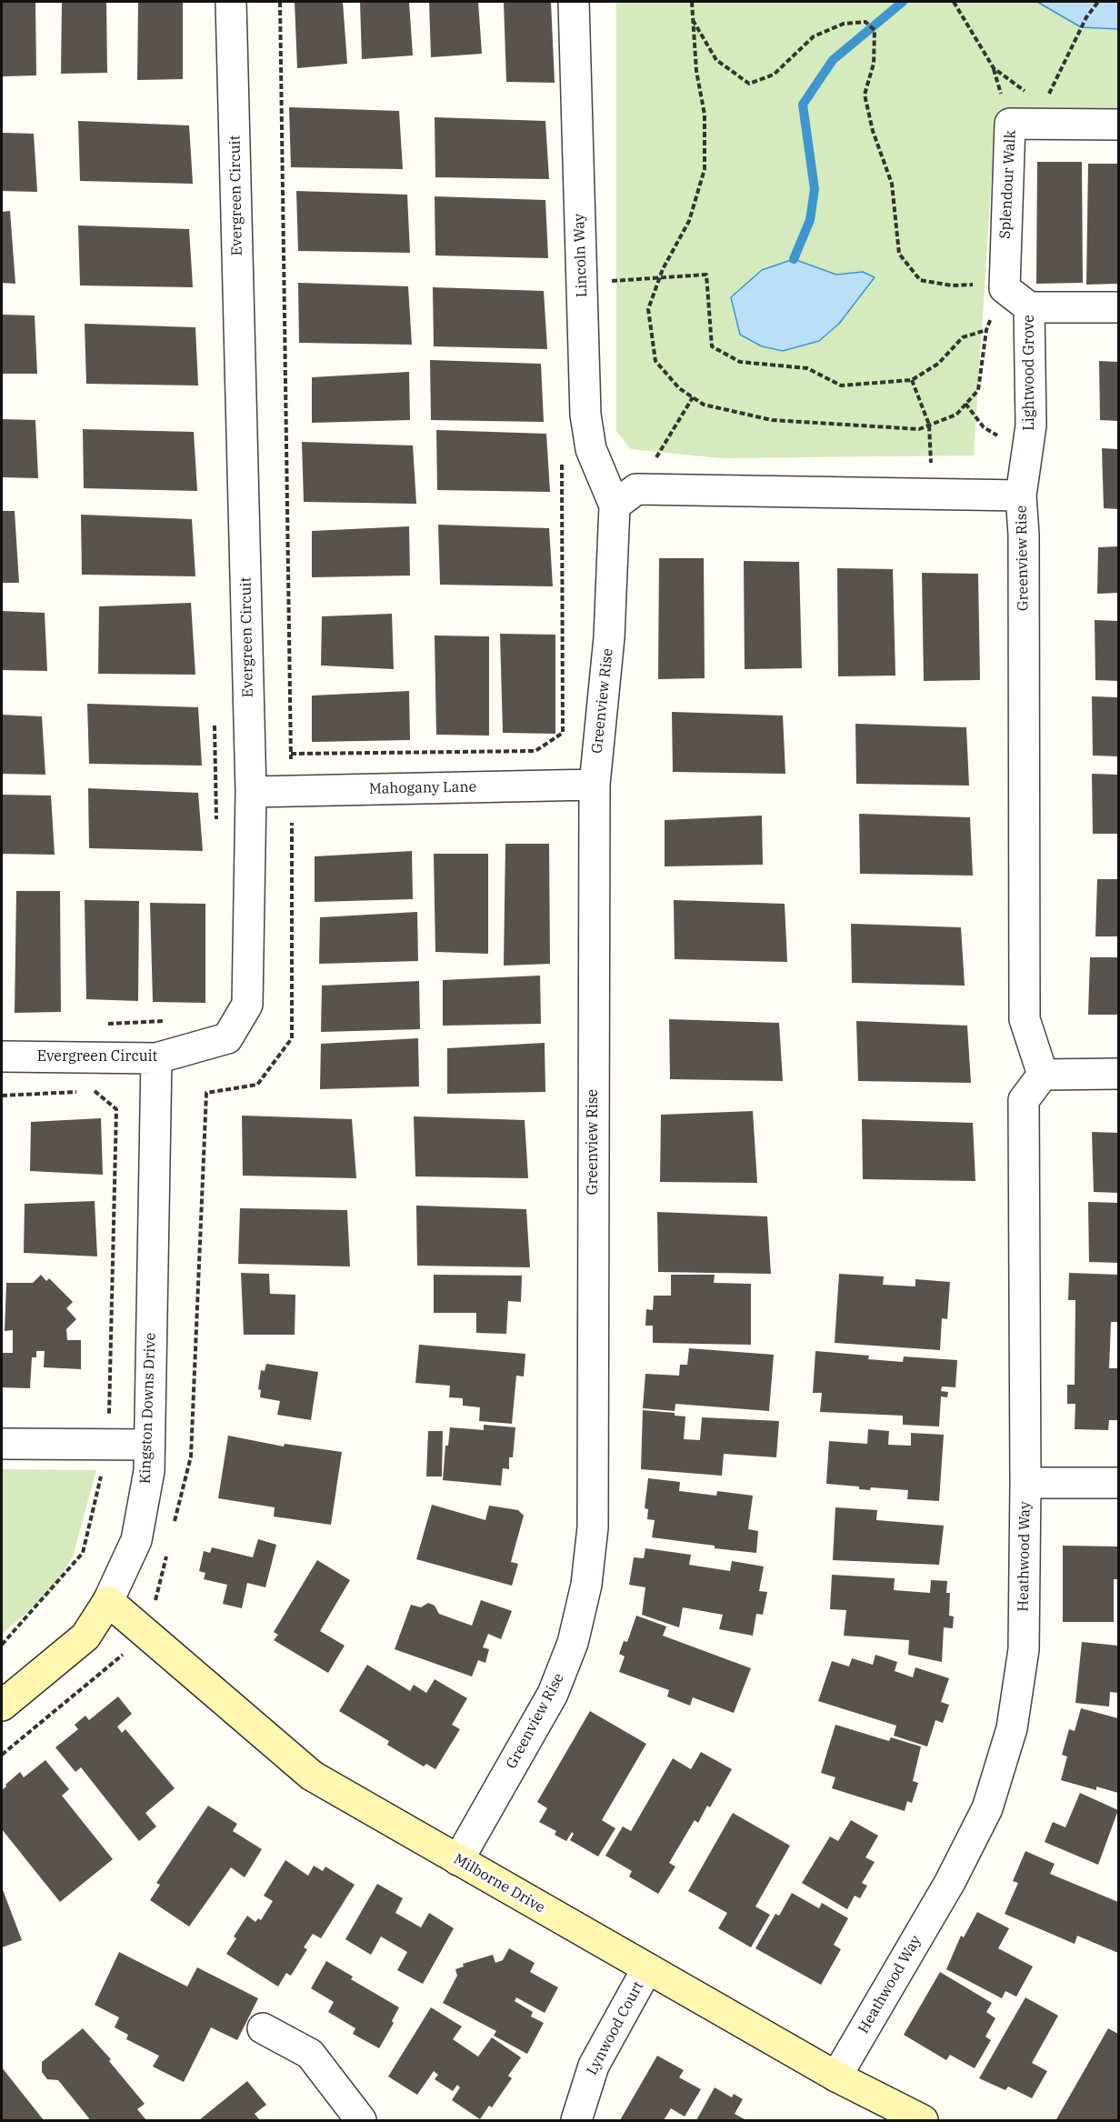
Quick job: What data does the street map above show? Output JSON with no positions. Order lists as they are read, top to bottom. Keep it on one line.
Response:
{"streets":{"street":["Splendour Walk","Evergreen Circuit","Lincoln Way","Lightwood Grove","Greenview Rise","Mahogany Lane","Kingston Downs Drive","Heathwood Way","Milborne Drive","Lynwood Court"]},"crossings":[["Evergreen Circuit","Mahogany Lane"],["Evergreen Circuit","Kingston Downs Drive"],["Lincoln Way","Greenview Rise"],["Lightwood Grove","Greenview Rise"],["Greenview Rise","Mahogany Lane"],["Greenview Rise","Heathwood Way"],["Greenview Rise","Milborne Drive"],["Kingston Downs Drive","Milborne Drive"],["Heathwood Way","Milborne Drive"],["Milborne Drive","Lynwood Court"]]}
